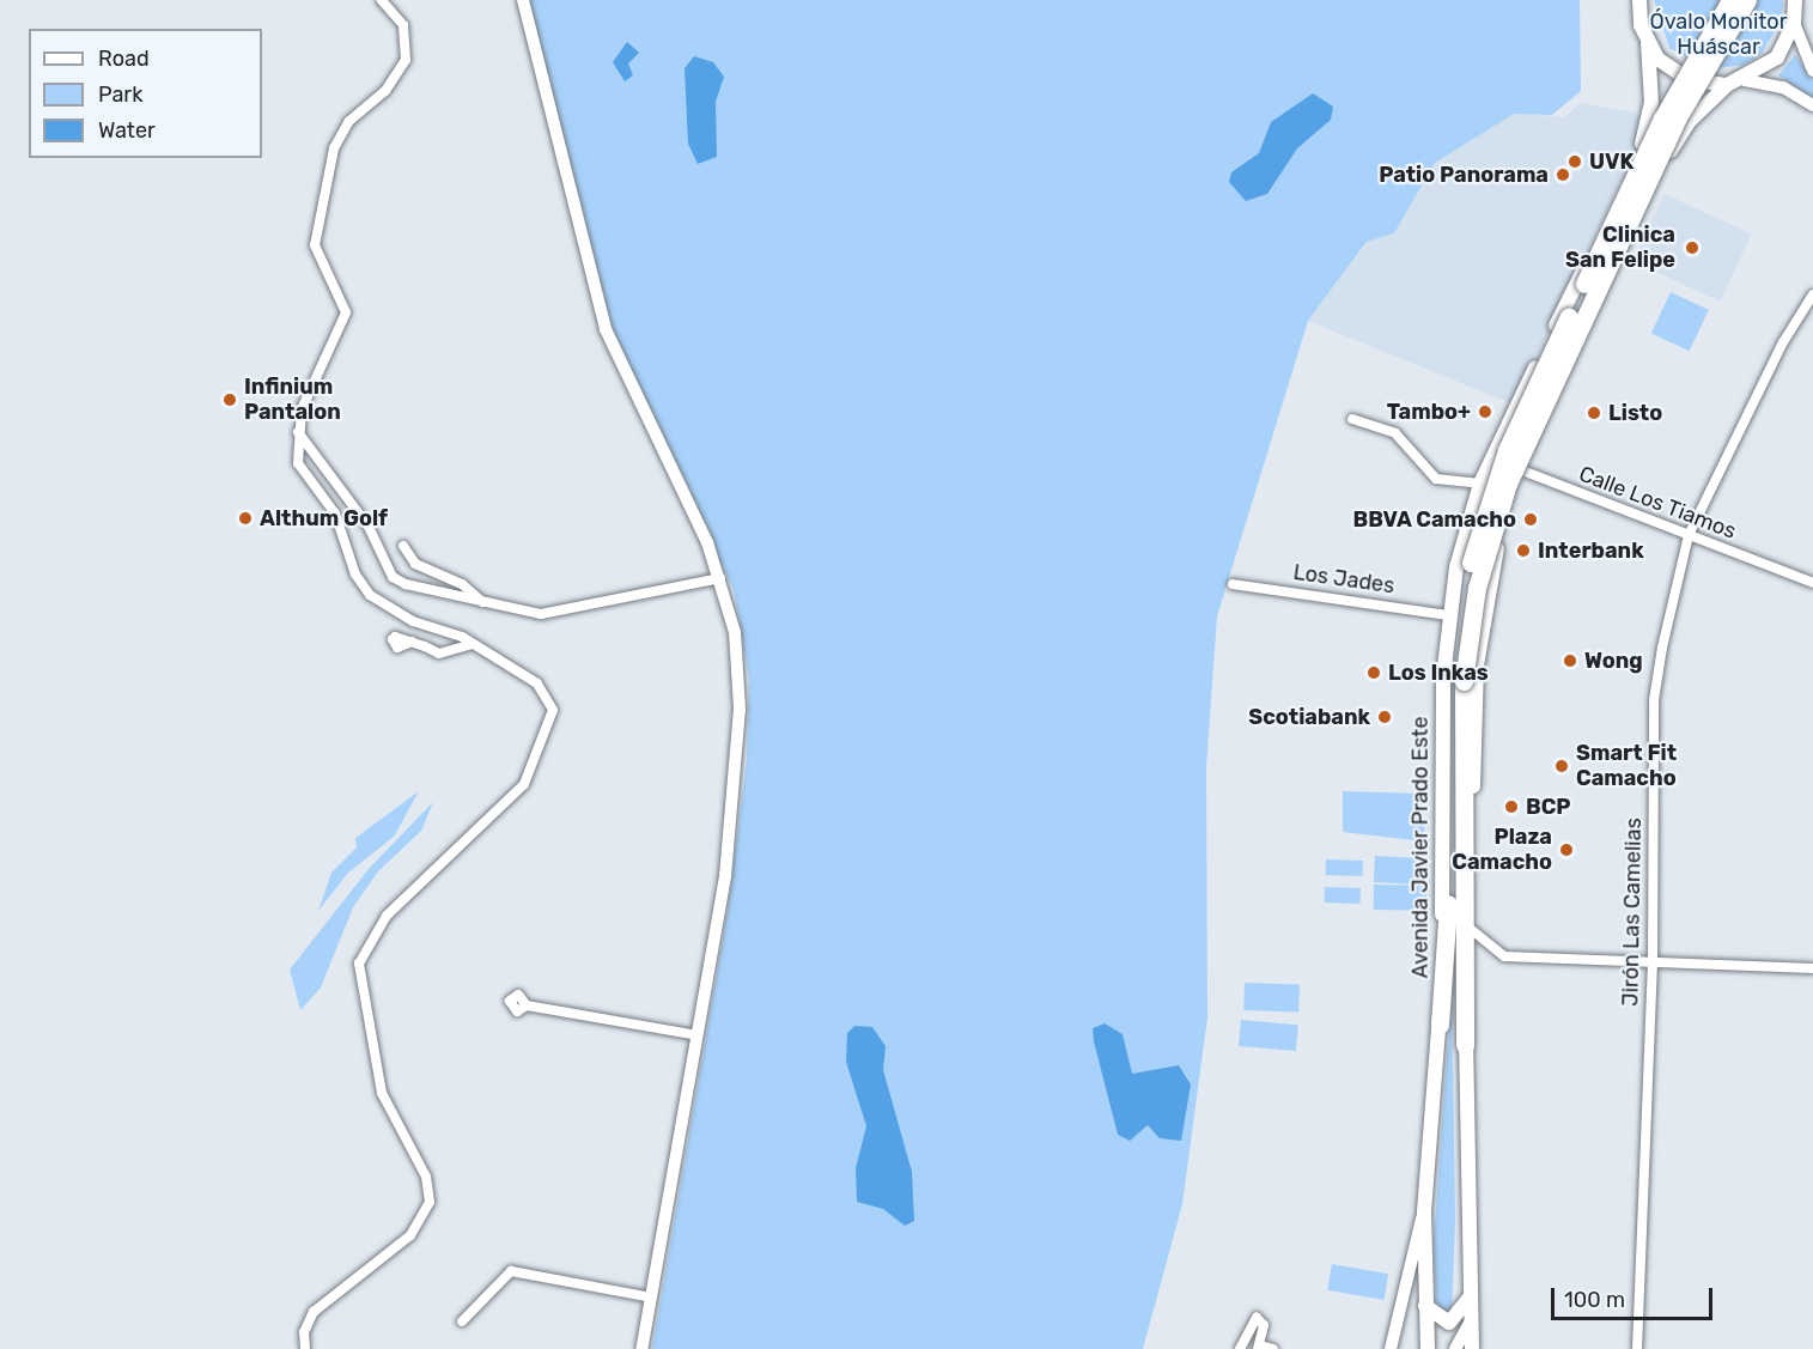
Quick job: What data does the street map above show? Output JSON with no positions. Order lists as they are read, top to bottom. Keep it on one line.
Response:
{"streets":{"main road":["Avenida Javier Prado Este"],"street":["Calle Los Tiamos","Los Jades","Jirón Las Camelias"]},"crossings":[["Calle Los Tiamos","Avenida Javier Prado Este"],["Calle Los Tiamos","Jirón Las Camelias"],["Los Jades","Avenida Javier Prado Este"]],"parks":["Óvalo Monitor Huáscar"],"places":["UVK","Patio Panorama","Clinica San Felipe","Infinium Pantalon","Tambo+","Listo","Althum Golf","BBVA Camacho","Interbank","Wong","Los Inkas","Scotiabank","Smart Fit Camacho","BCP","Plaza Camacho"],"legend":["Road","Park","Water"],"scale_bar":"100 m"}
